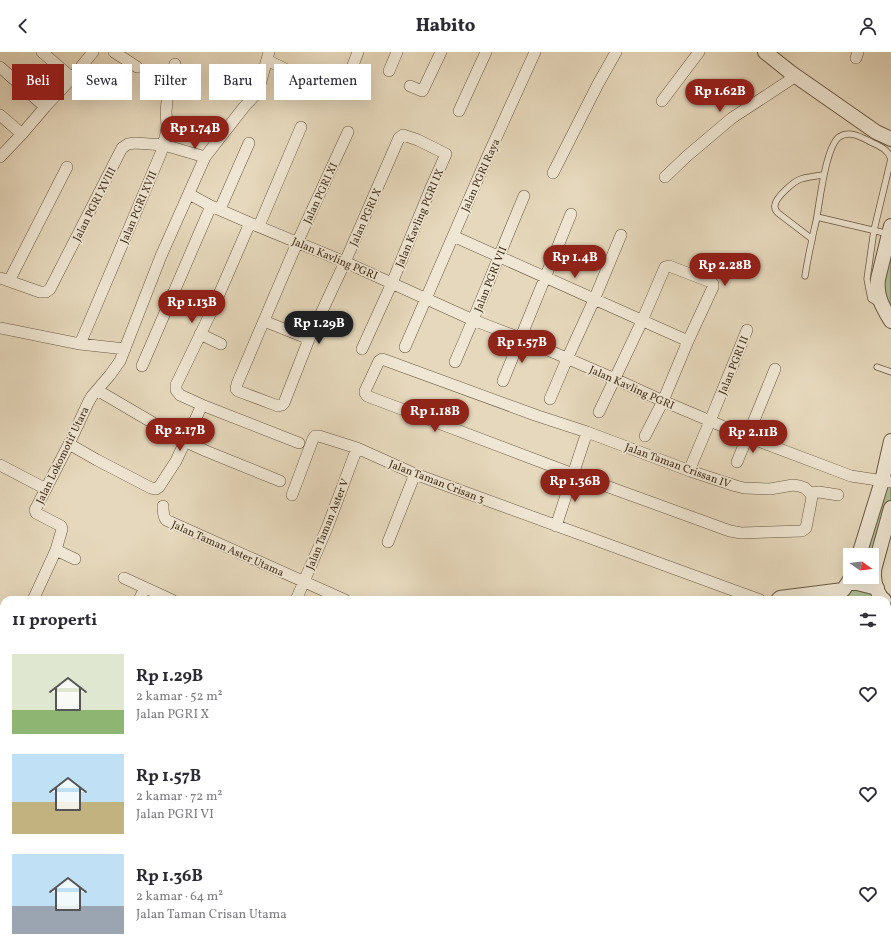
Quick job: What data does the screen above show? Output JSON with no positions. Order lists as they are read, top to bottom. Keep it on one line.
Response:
{"streets":{"street":["Jalan PGRI Raya","Jalan PGRI XI","Jalan PGRI XVIII","Jalan PGRI XVII","Jalan PGRI X","Jalan Kavling PGRI IX","Jalan Kavling PGRI","Jalan PGRI VII","Jalan PGRI II","Jalan Lokomotif Utara","Jalan Taman Crissan IV","Jalan Taman Crisan 3","Jalan Taman Aster V","Jalan Taman Aster Utama"]},"crossings":[["Jalan PGRI Raya","Jalan Kavling PGRI"],["Jalan PGRI XI","Jalan PGRI X"],["Jalan PGRI XI","Jalan Kavling PGRI"],["Jalan PGRI XVIII","Jalan PGRI XVII"],["Jalan PGRI XVIII","Jalan Lokomotif Utara"],["Jalan PGRI X","Jalan Kavling PGRI IX"],["Jalan PGRI X","Jalan Kavling PGRI"],["Jalan Kavling PGRI IX","Jalan Kavling PGRI"],["Jalan Kavling PGRI","Jalan PGRI VII"],["Jalan Kavling PGRI","Jalan PGRI II"],["Jalan Kavling PGRI","Jalan Lokomotif Utara"],["Jalan Taman Crisan 3","Jalan Taman Aster V"],["Jalan Taman Aster V","Jalan Taman Aster Utama"]],"north":"right","page":{"header":"Habito","chip":["Beli","Sewa","Filter","Baru","Apartemen"],"price":["Rp 1.62B","Rp 1.74B","Rp 1.4B","Rp 2.28B","Rp 1.13B","Rp 1.29B","Rp 1.57B","Rp 1.18B","Rp 2.17B","Rp 2.11B","Rp 1.36B"],"heading":"11 properti","list":[{"name":"Rp 1.29B","note":"2 kamar · 52 m² · Jalan PGRI X"},{"name":"Rp 1.57B","note":"2 kamar · 72 m² · Jalan PGRI VI"},{"name":"Rp 1.36B","note":"2 kamar · 64 m² · Jalan Taman Crisan Utama"}]}}
